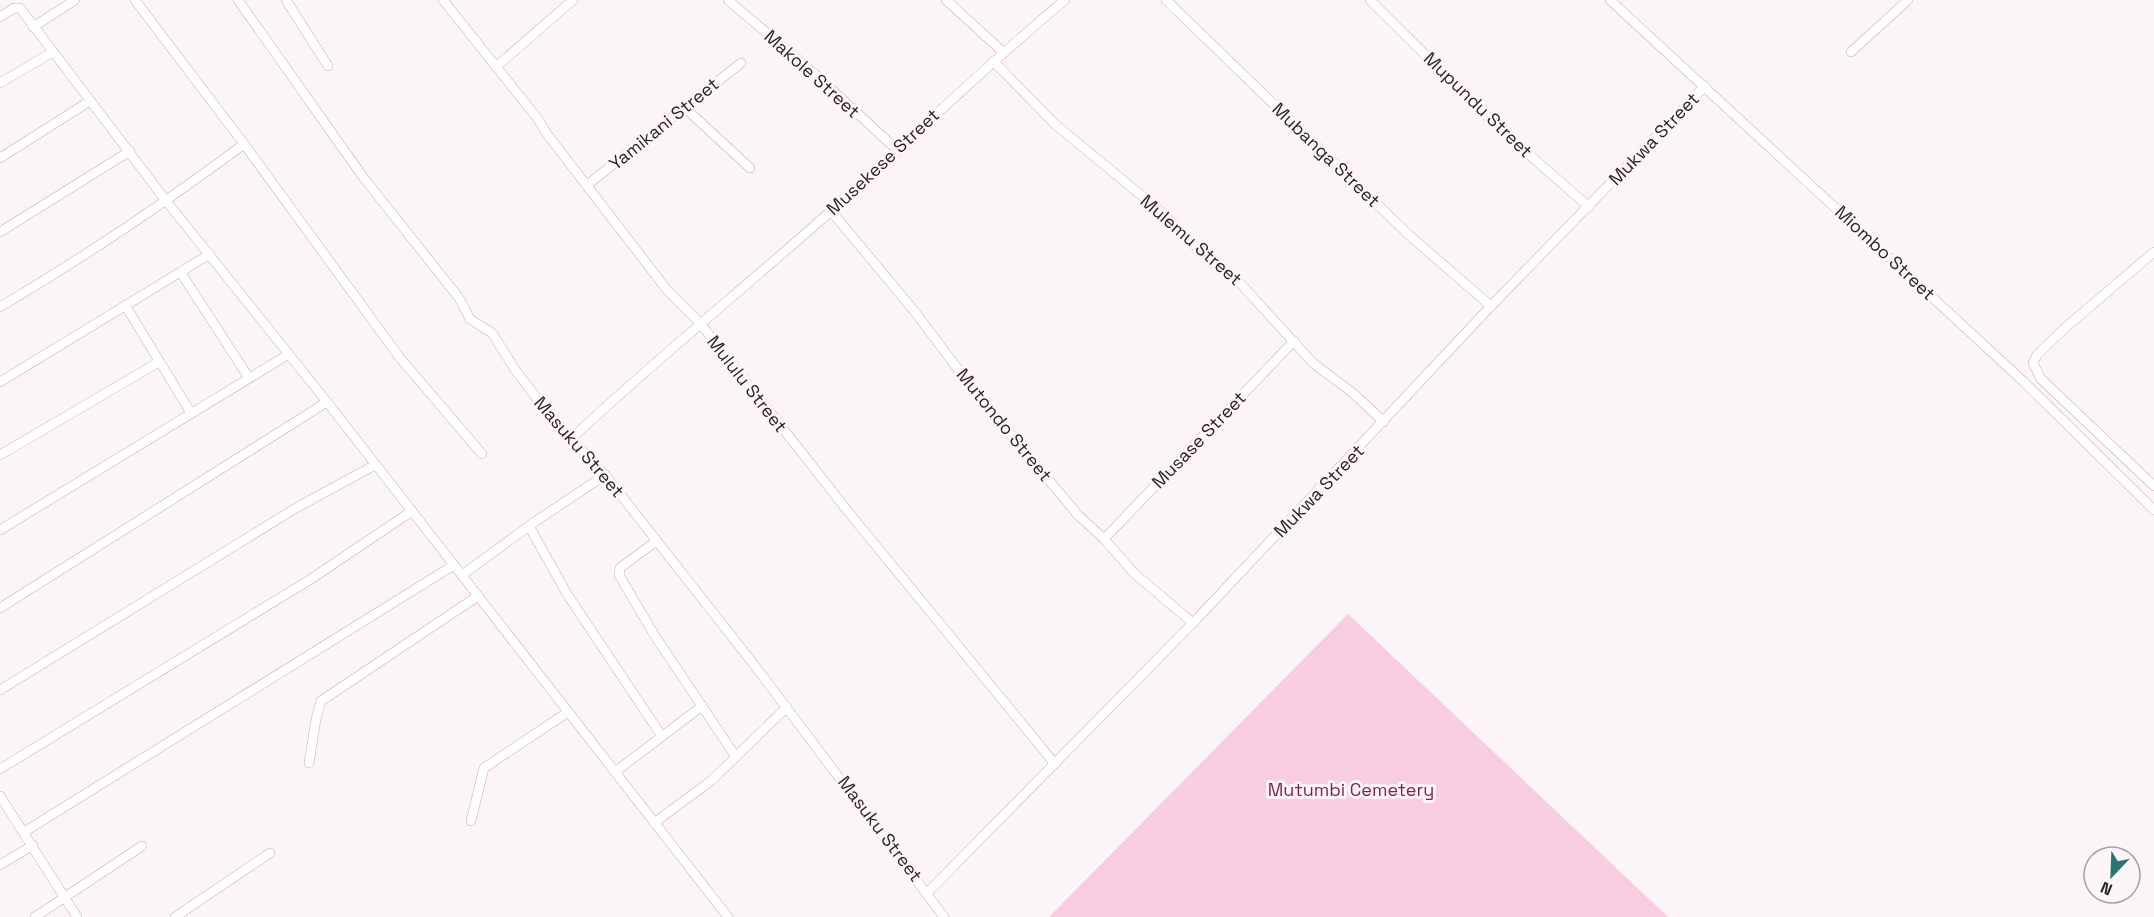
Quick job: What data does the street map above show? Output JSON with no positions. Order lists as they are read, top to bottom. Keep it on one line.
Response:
{"streets":{"street":["Makole Street","Mupundu Street","Yamikani Street","Mukwa Street","Mubanga Street","Musekese Street","Mulemu Street","Miombo Street","Mululu Street","Mutondo Street","Musase Street","Masuku Street"]},"crossings":[["Makole Street","Musekese Street"],["Mupundu Street","Mukwa Street"],["Yamikani Street","Mululu Street"],["Mukwa Street","Mubanga Street"],["Mukwa Street","Mulemu Street"],["Mukwa Street","Miombo Street"],["Mukwa Street","Mululu Street"],["Mukwa Street","Mutondo Street"],["Mukwa Street","Masuku Street"],["Musekese Street","Mulemu Street"],["Musekese Street","Mululu Street"],["Musekese Street","Mutondo Street"],["Musekese Street","Masuku Street"],["Mulemu Street","Musase Street"],["Mutondo Street","Musase Street"]],"parks":["Mutumbi Cemetery"],"north":"bottom left"}
